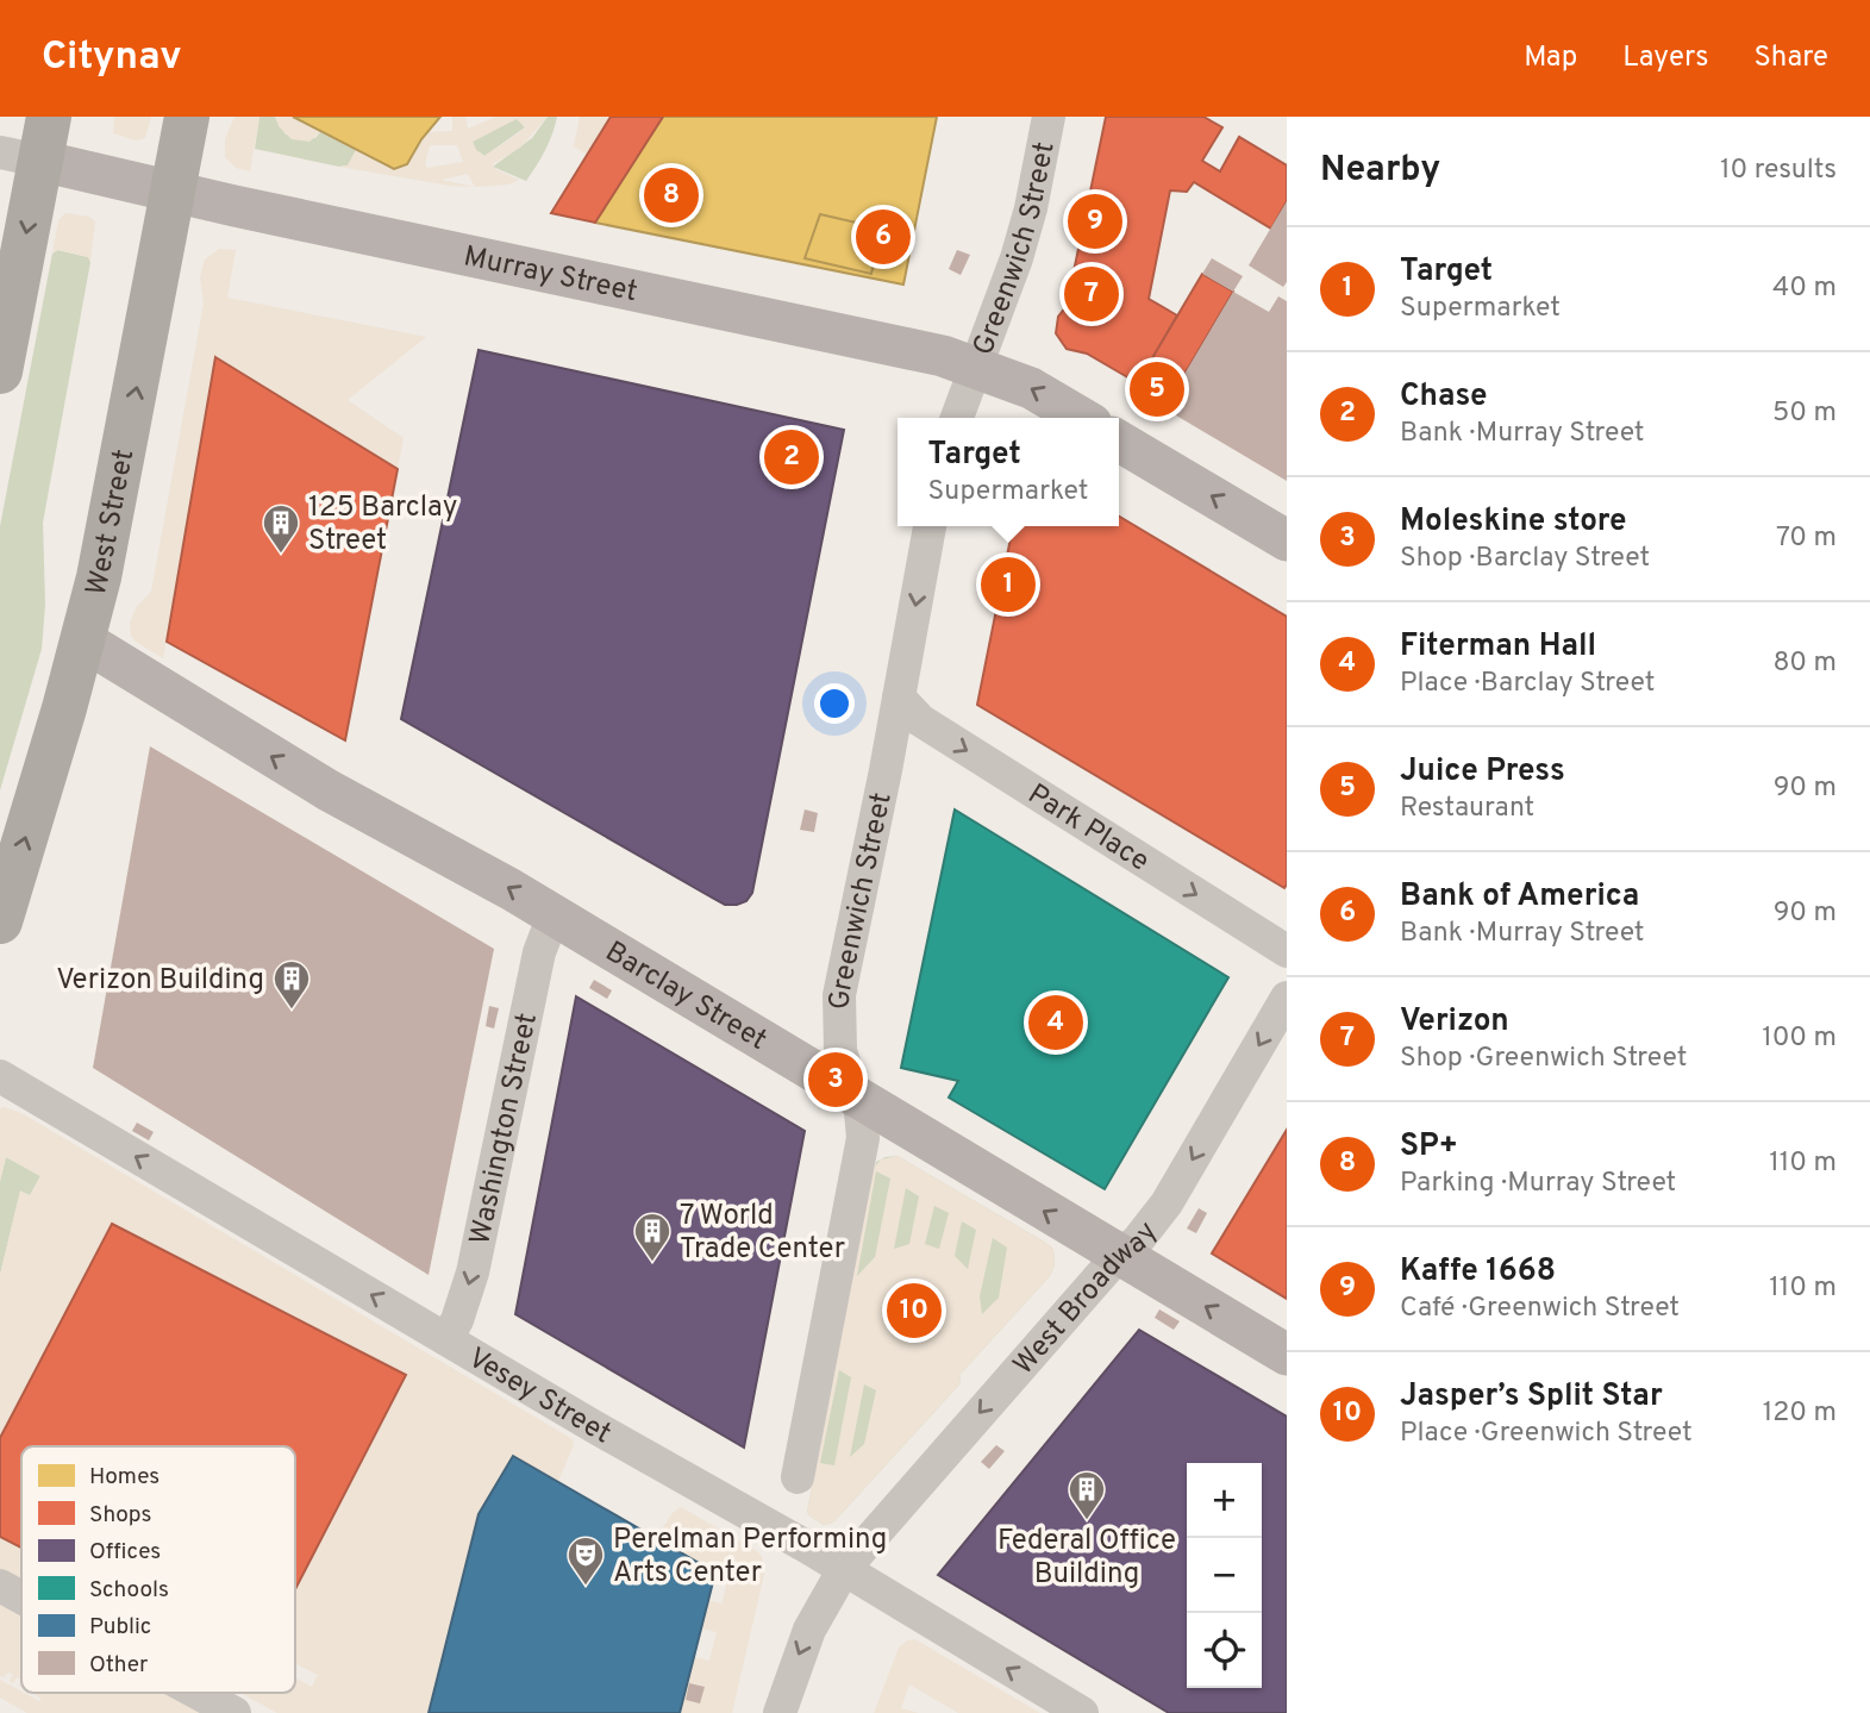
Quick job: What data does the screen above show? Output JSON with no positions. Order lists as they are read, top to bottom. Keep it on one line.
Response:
{"streets":{"highway":["West Street"],"main road":["Murray Street","Barclay Street"],"street":["Greenwich Street","Park Place","Washington Street","West Broadway","Vesey Street"]},"crossings":[["Greenwich Street","Murray Street"],["Greenwich Street","Park Place"],["Greenwich Street","Barclay Street"],["Murray Street","West Street"],["West Street","Barclay Street"],["Barclay Street","Washington Street"],["Barclay Street","West Broadway"],["Washington Street","Vesey Street"],["West Broadway","Vesey Street"]],"one_way":["West Street","Park Place","Barclay Street","Washington Street","West Broadway","Vesey Street"],"places":{"building":["125 Barclay Street","Verizon Building","7 World Trade Center","Federal Office Building"],"theatre":["Perelman Performing Arts Center"]},"legend":["Homes","Shops","Offices","Schools","Public","Other"],"page":{"header":"Citynav","nav":["Map","Layers","Share"],"heading":["Nearby","10 results"],"pins":["8","9","6","7","5","2","1","4","3","10"],"list":[{"mark":"1","name":"Target","note":"Supermarket","value":"40 m"},{"mark":"2","name":"Chase","note":"Bank · Murray Street","value":"50 m"},{"mark":"3","name":"Moleskine store","note":"Shop · Barclay Street","value":"70 m"},{"mark":"4","name":"Fiterman Hall","note":"Place · Barclay Street","value":"80 m"},{"mark":"5","name":"Juice Press","note":"Restaurant","value":"90 m"},{"mark":"6","name":"Bank of America","note":"Bank · Murray Street","value":"90 m"},{"mark":"7","name":"Verizon","note":"Shop · Greenwich Street","value":"100 m"},{"mark":"8","name":"SP+","note":"Parking · Murray Street","value":"110 m"},{"mark":"9","name":"Kaffe 1668","note":"Café · Greenwich Street","value":"110 m"},{"mark":"10","name":"Jasper’s Split Star","note":"Place · Greenwich Street","value":"120 m"}],"popup":["Target","Supermarket"],"map_buttons":["+","−"]}}
